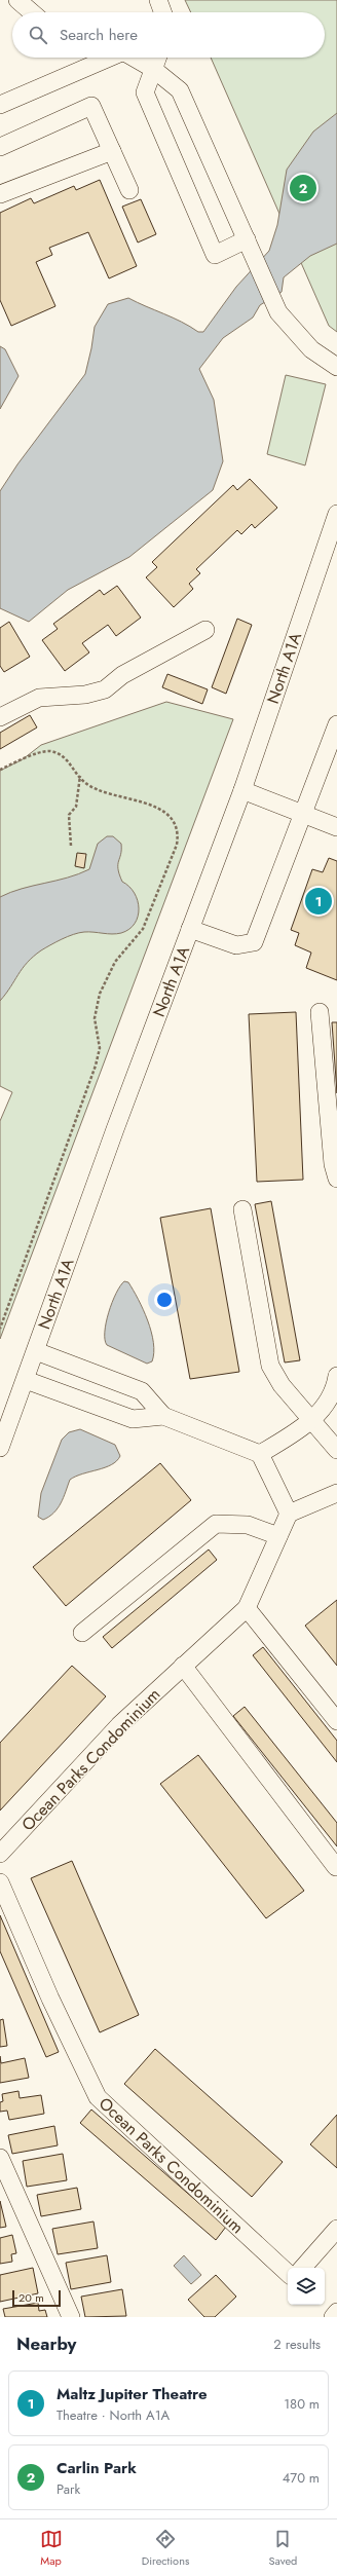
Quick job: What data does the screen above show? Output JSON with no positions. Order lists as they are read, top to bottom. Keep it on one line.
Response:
{"streets":{"street":["North A1A","Ocean Parks Condominium"]},"scale_bar":"20 m","page":{"search":"Search here","pins":["2","1"],"scale":"20 m","heading":["Nearby","2 results"],"list":[{"mark":"1","name":"Maltz Jupiter Theatre","note":"Theatre · North A1A","value":"180 m"},{"mark":"2","name":"Carlin Park","note":"Park","value":"470 m"}],"nav":["Map","Directions","Saved"]}}
